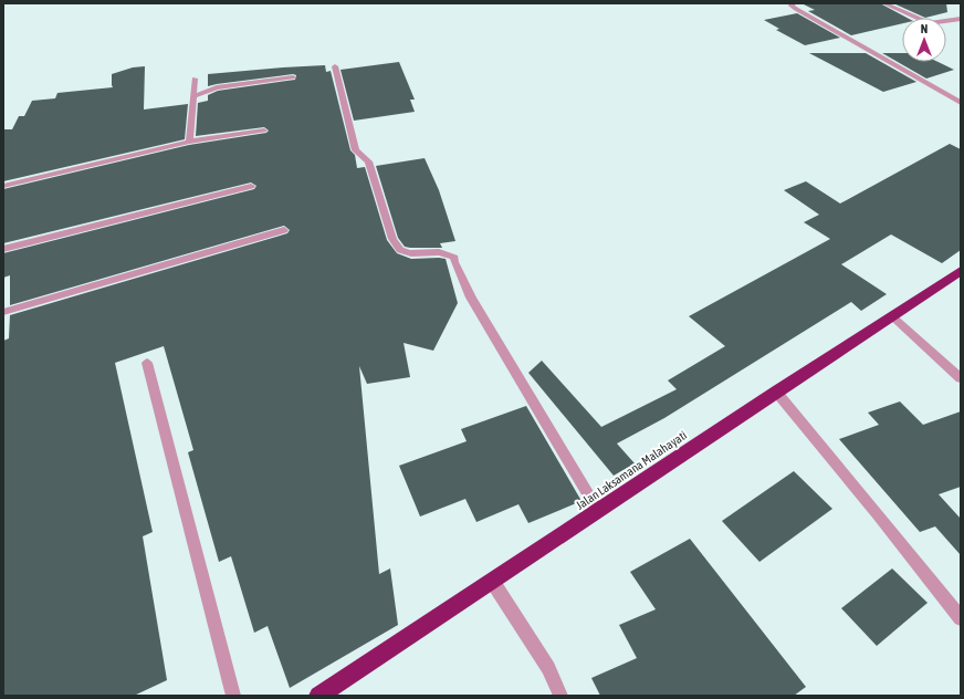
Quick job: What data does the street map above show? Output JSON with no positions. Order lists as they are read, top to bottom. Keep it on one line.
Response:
{"streets":{"highway":["Jalan Laksamana Malahayati"]},"north":"top"}
